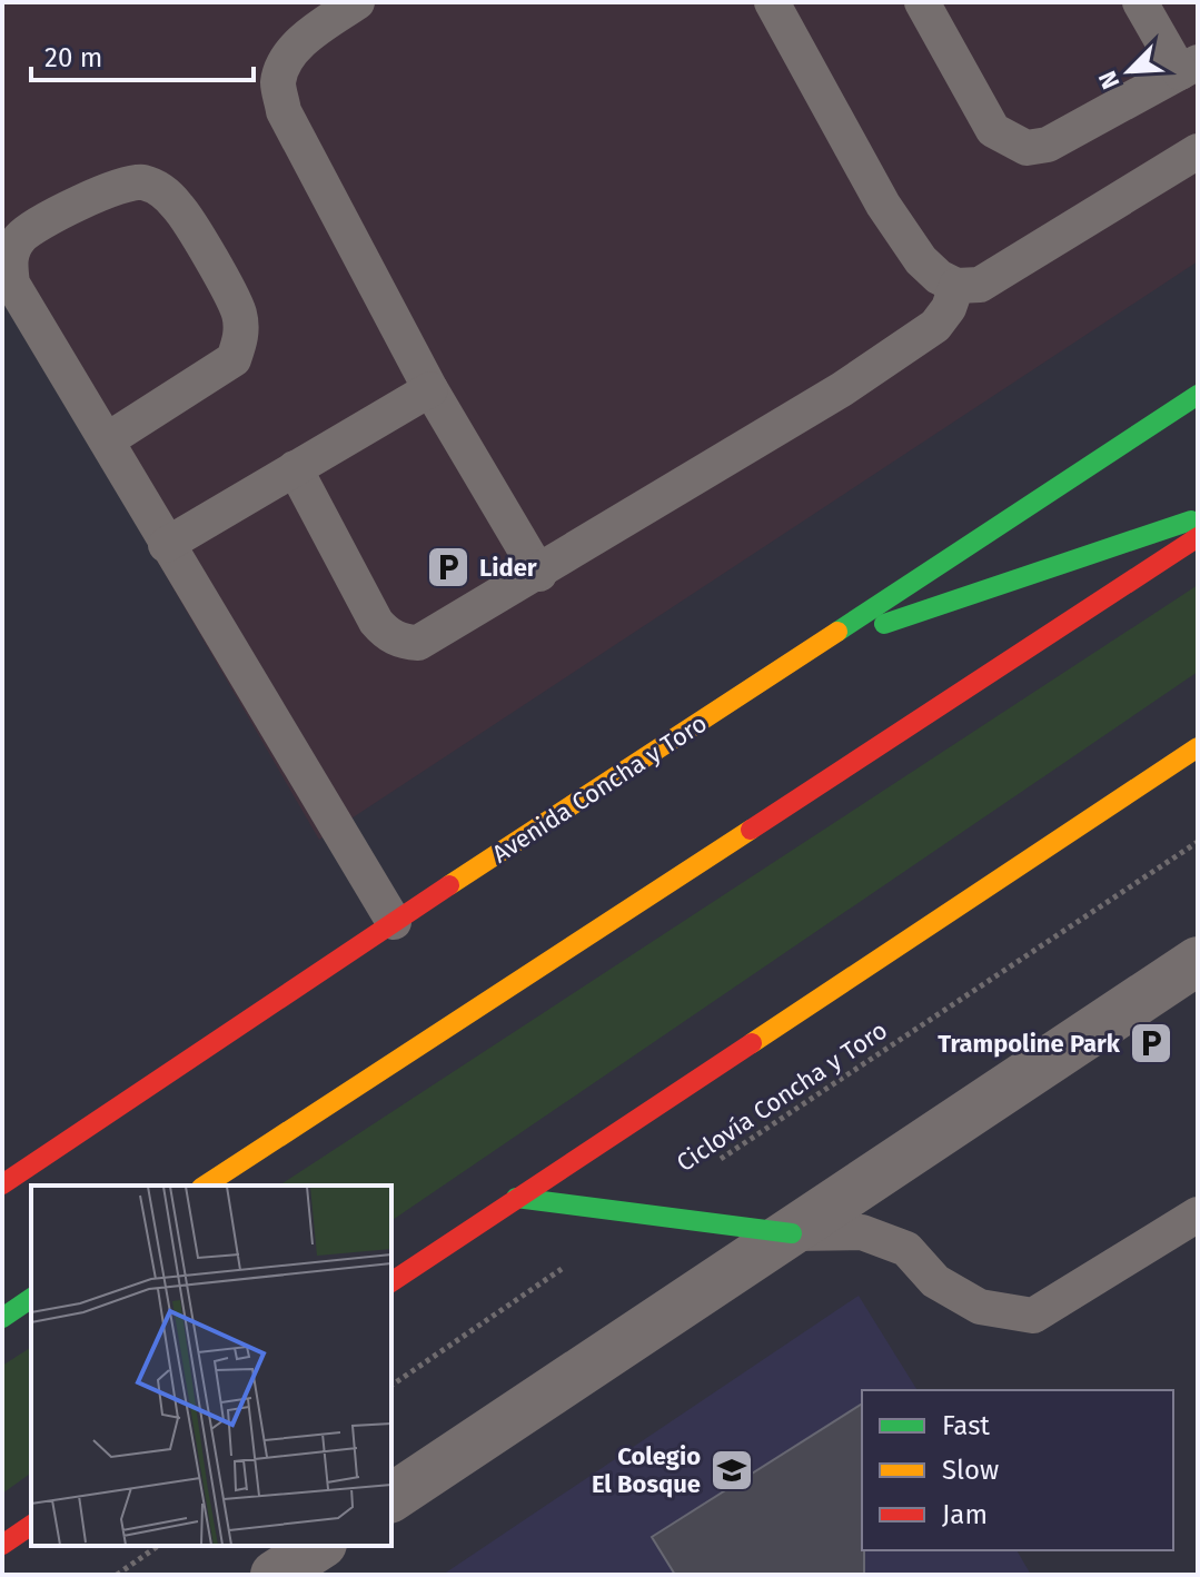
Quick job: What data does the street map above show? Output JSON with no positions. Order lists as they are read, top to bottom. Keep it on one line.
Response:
{"streets":{"main road":["Avenida Concha y Toro"],"path":["Ciclovía Concha y Toro"]},"places":{"parking":["Lider","Trampoline Park"],"school or university":["Colegio El Bosque"]},"legend":["Fast","Slow","Jam"],"scale_bar":"20 m","north":"bottom left"}
